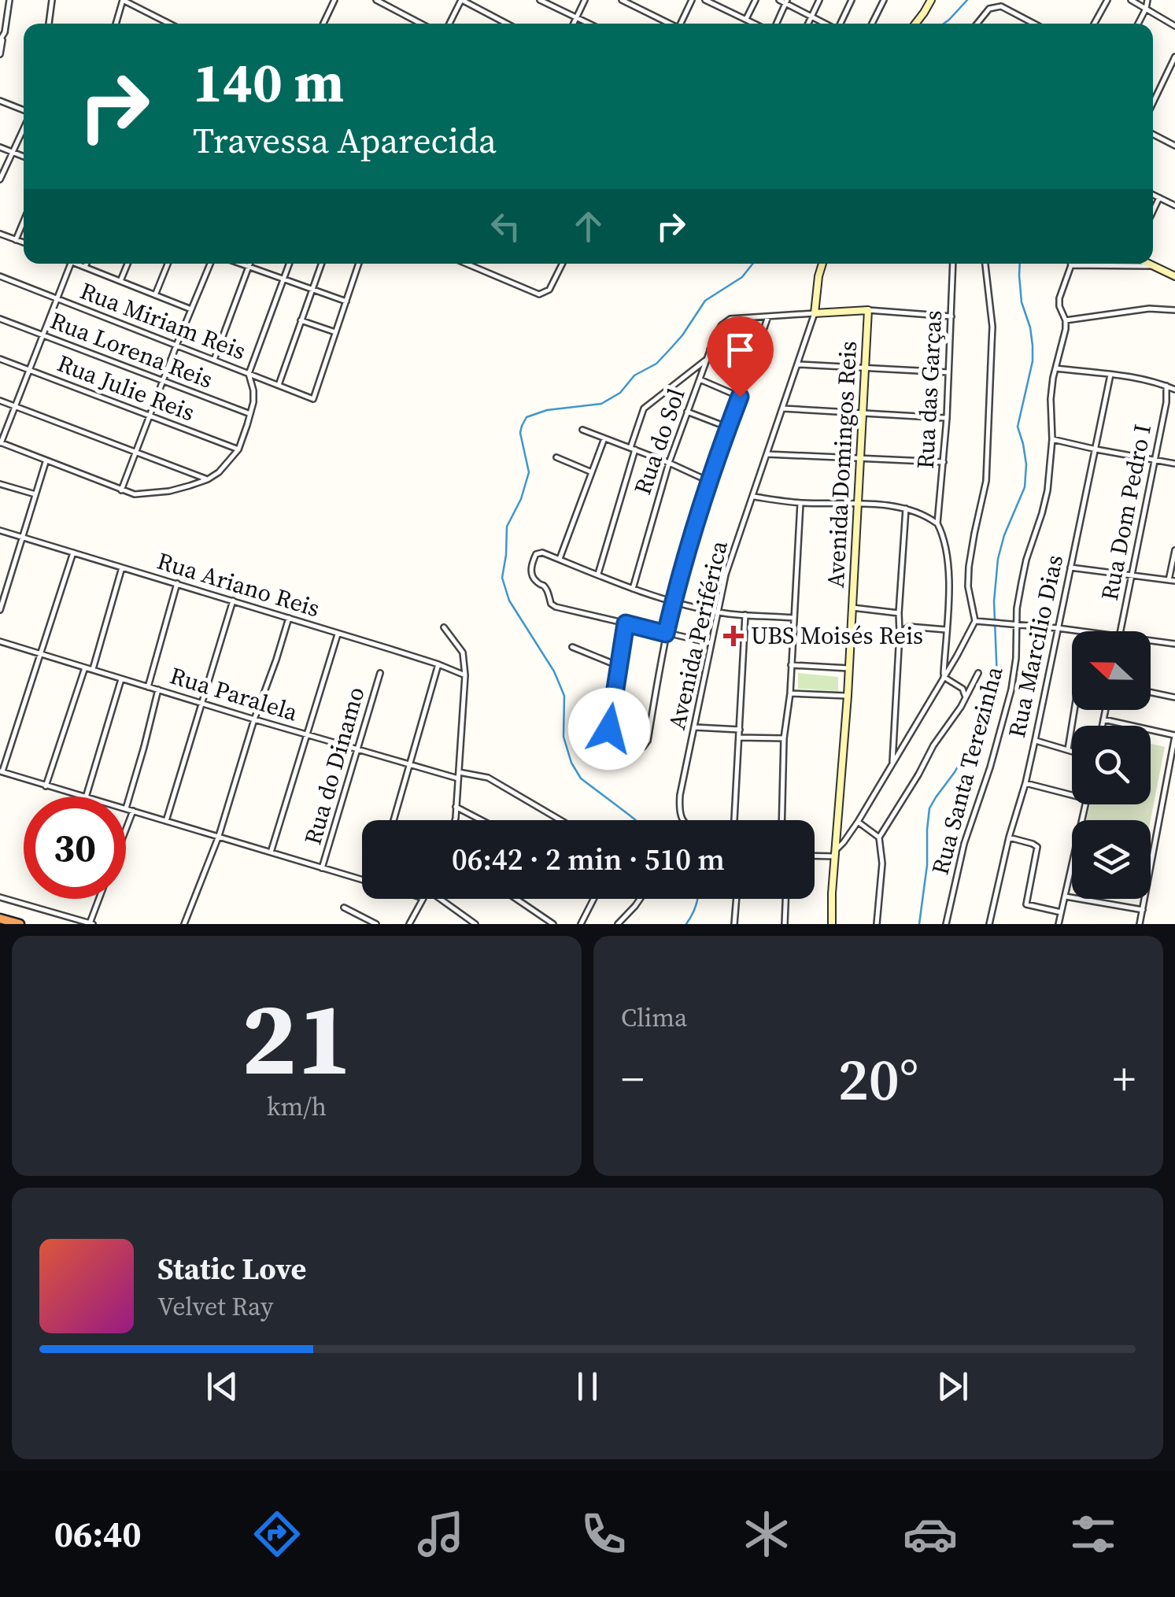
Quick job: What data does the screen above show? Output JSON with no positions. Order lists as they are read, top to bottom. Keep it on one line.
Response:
{"streets":{"street":["Rua Miriam Reis","Rua Lorena Reis","Rua Julie Reis","Rua das Garças","Rua do Sol","Avenida Domingos Reis","Rua Dom Pedro I","Rua Ariano Reis","Avenida Periférica","Rua Marcilio Dias","Rua Paralela","Rua do Dinamo","Rua Santa Terezinha"]},"crossings":[["Rua Paralela","Rua do Dinamo"]],"places":{"health":["UBS Moisés Reis"]},"north":"left","page":{"turn":["140 m","Travessa Aparecida"],"limit":"30","trip":"06:42 · 2 min · 510 m","tile":[["21","km/h"],"Clima"],"heat":["−","20°","+"],"song":["Static Love","Velvet Ray"],"tabs":"06:40"}}
